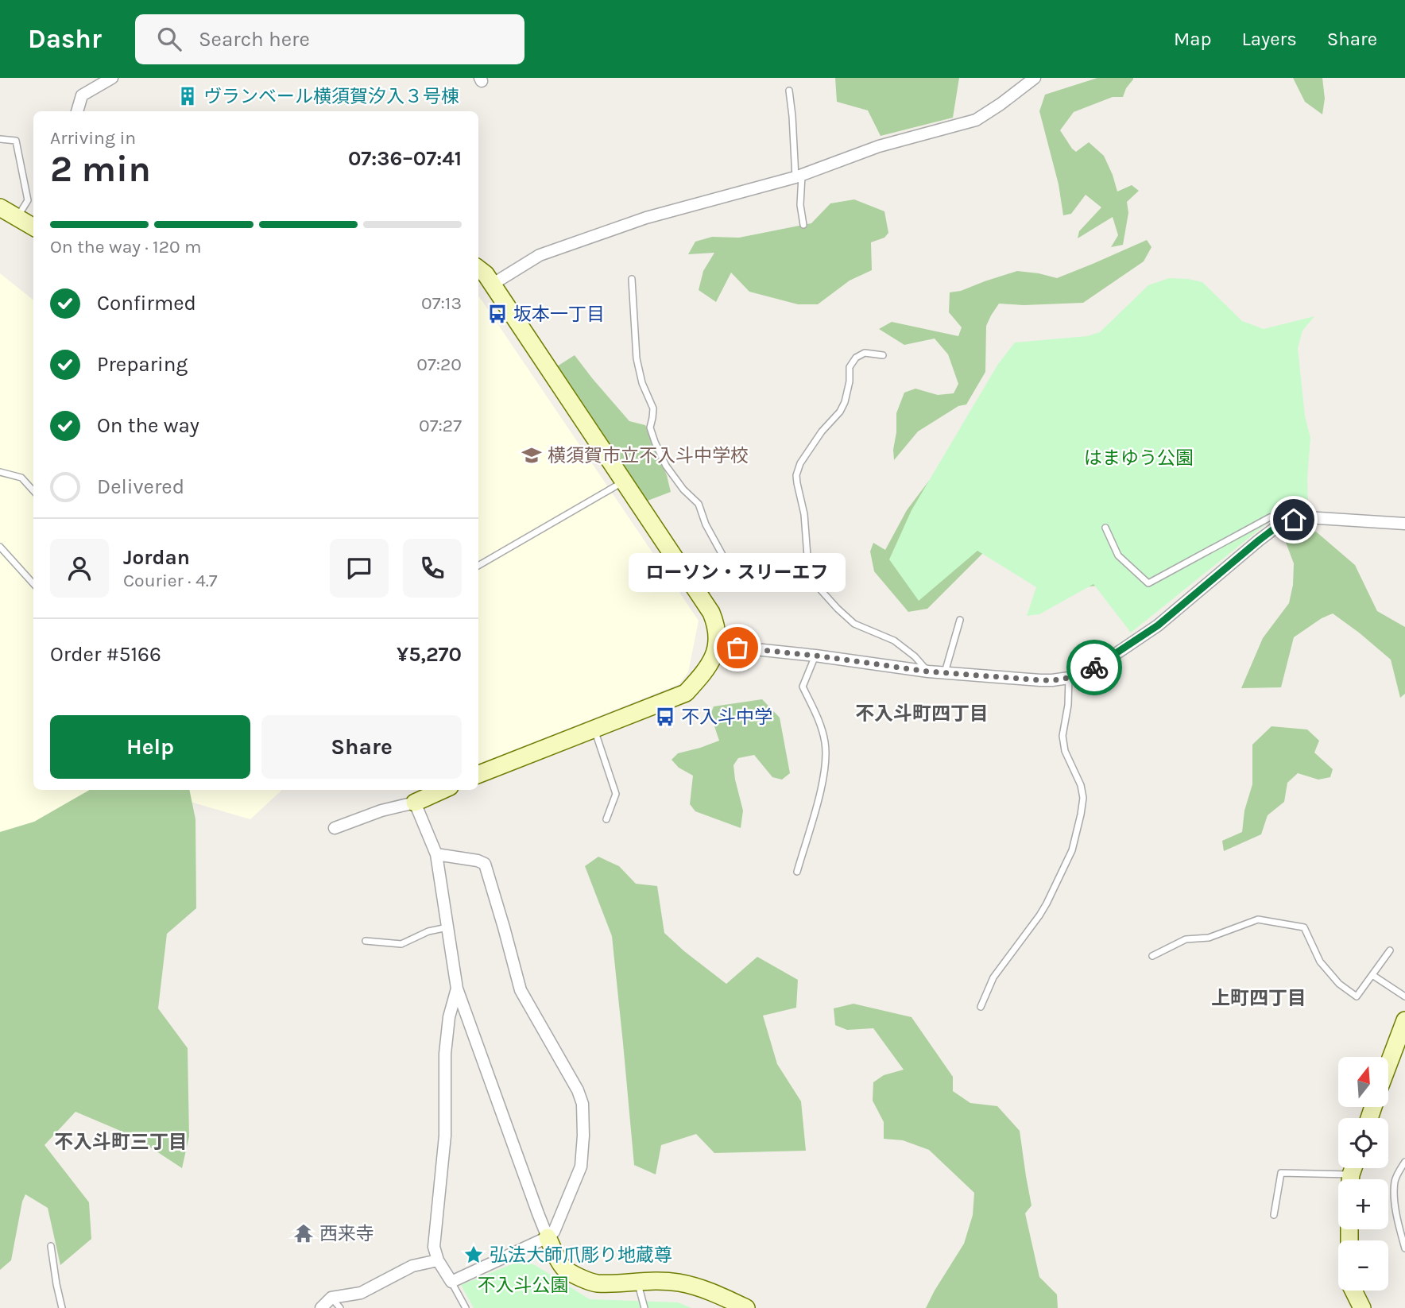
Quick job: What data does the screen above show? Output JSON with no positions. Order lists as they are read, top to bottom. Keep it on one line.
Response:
{"districts":["不入斗町四丁目","上町四丁目","不入斗町三丁目"],"parks":["はまゆう公園","不入斗公園"],"places":{"building":["ヴランベール横須賀汐入３号棟"],"bus stop":["坂本一丁目","不入斗中学"],"school or university":["横須賀市立不入斗中学校"],"other":["ローソン・スリーエフ"],"temple":["西来寺"],"place":["弘法大師爪彫り地蔵尊"]},"north":"top","page":{"header":"Dashr","search":"Search here","nav":["Map","Layers","Share"],"heading":["2 min","Arriving in","07:36–07:41"],"panel":["Jordan","Courier · 4.7","Order #5166","¥5,270"],"bar":"On the way · 120 m","list":[["Confirmed","07:13"],["Preparing","07:20"],["On the way","07:27"],"Delivered"],"bubble":"ローソン・スリーエフ","buttons":["Help","Share"],"map_buttons":["+","−"]}}
